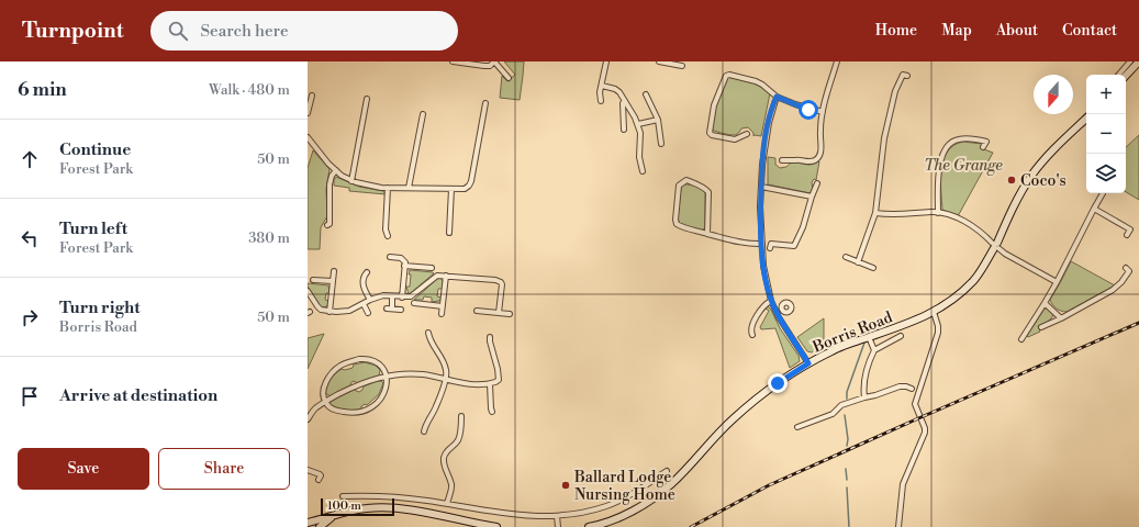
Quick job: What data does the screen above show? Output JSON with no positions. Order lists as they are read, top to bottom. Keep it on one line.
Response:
{"streets":{"street":["Borris Road"]},"parks":["The Grange"],"places":["Coco's","Ballard Lodge Nursing Home"],"scale_bar":"100 m","north":"bottom","page":{"header":"Turnpoint","search":"Search here","nav":["Home","Map","About","Contact"],"heading":["6 min","Walk · 480 m"],"map_buttons":["+","−"],"list":[["Continue","Forest Park","50 m"],["Turn left","Forest Park","380 m"],["Turn right","Borris Road","50 m"],"Arrive at destination"],"buttons":["Save","Share"],"scale":"100 m"}}
